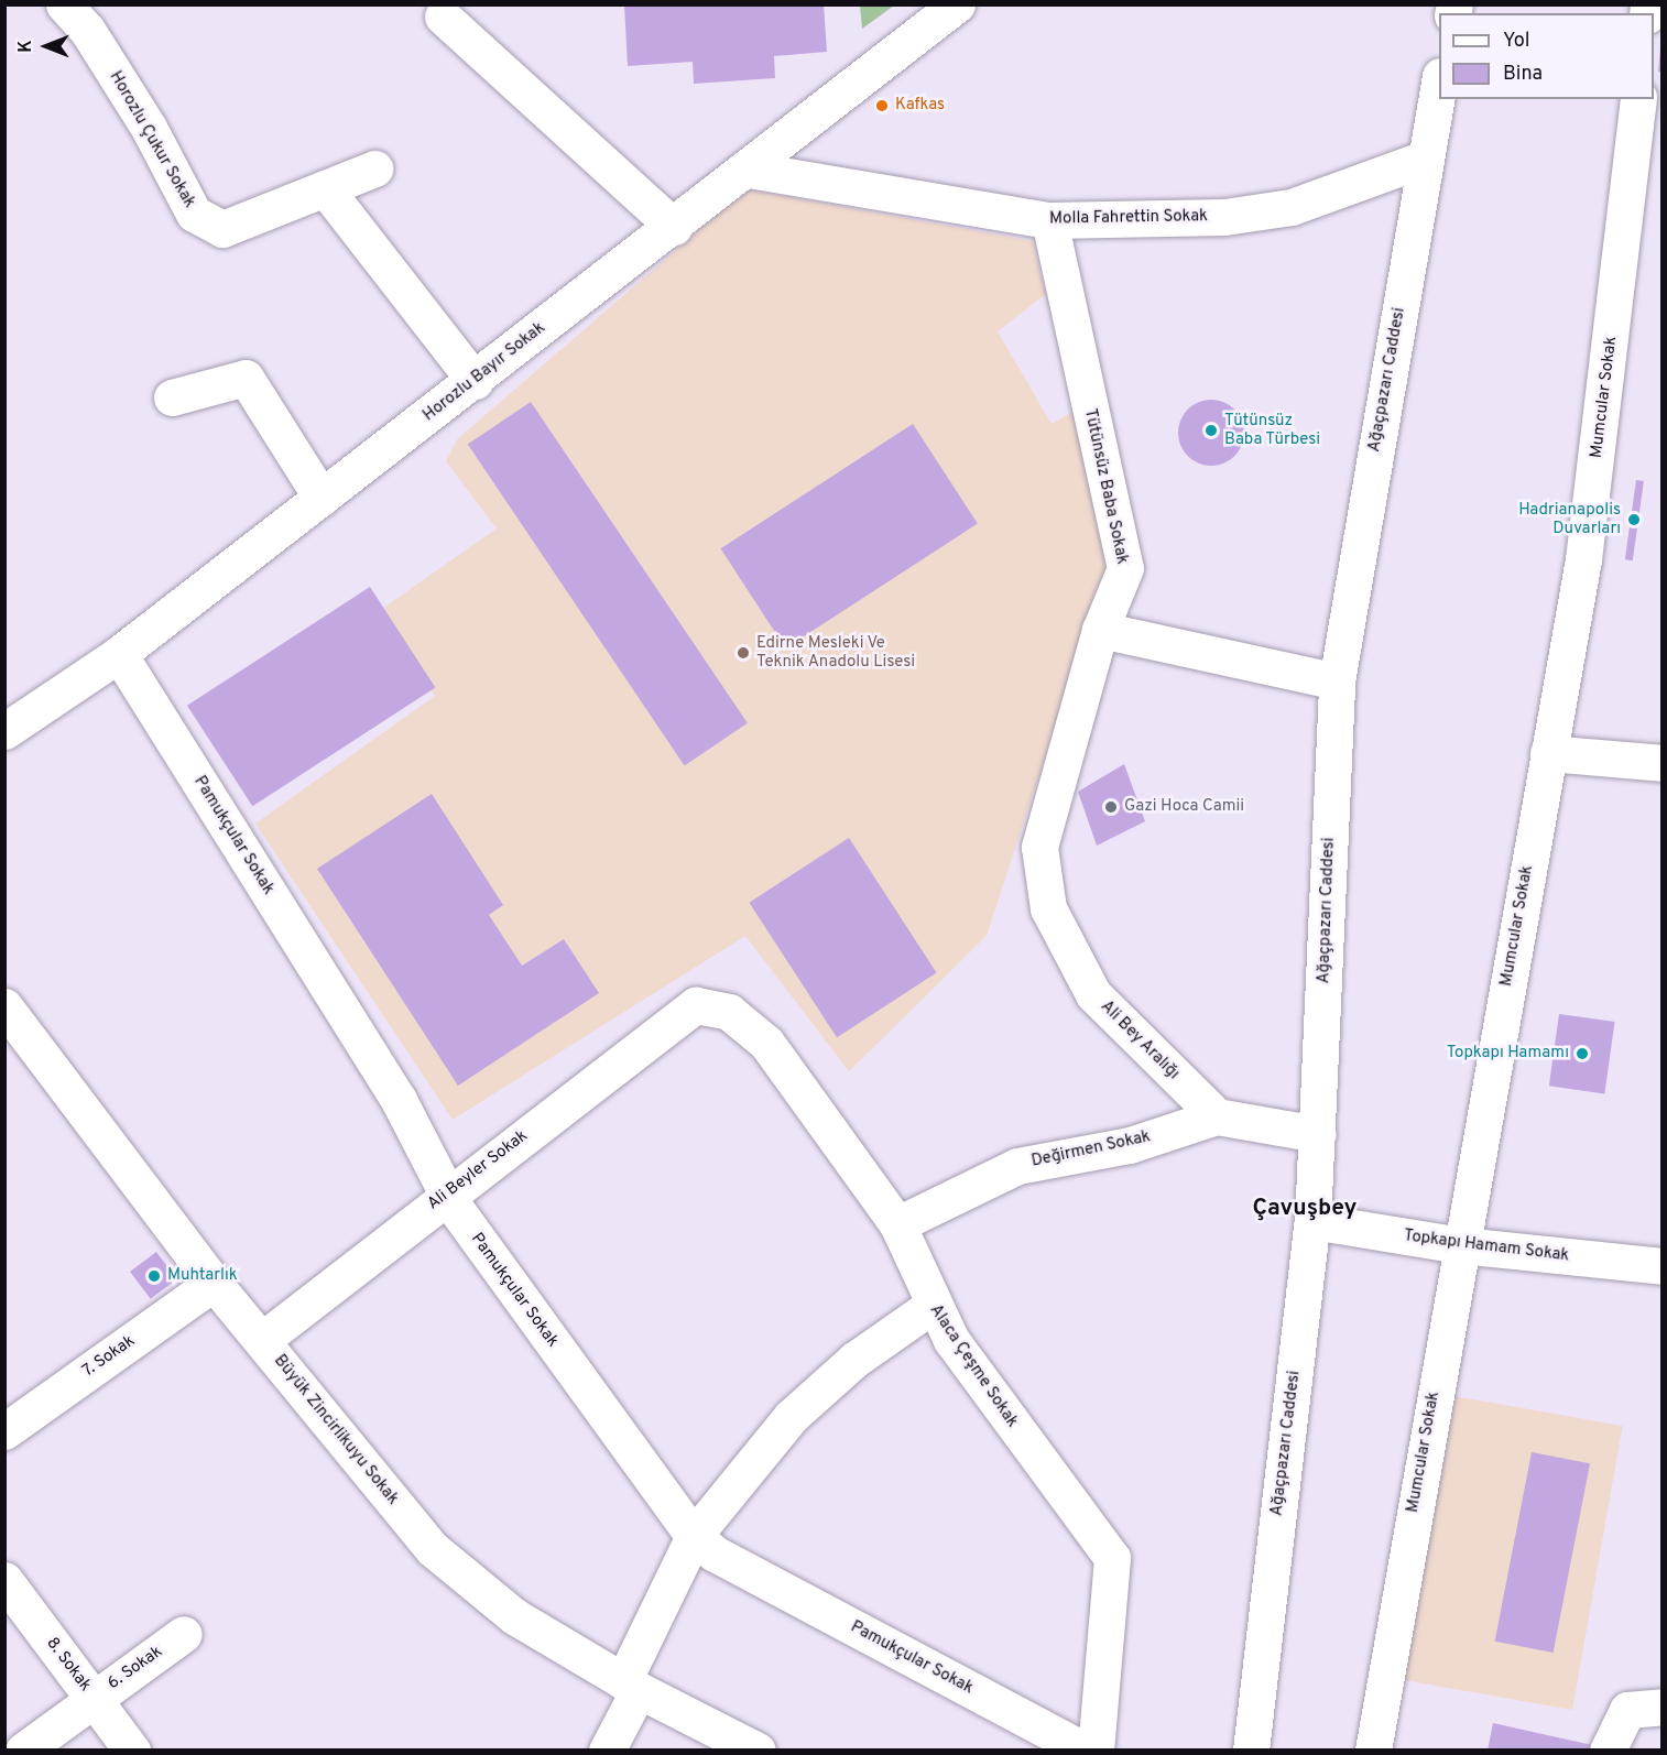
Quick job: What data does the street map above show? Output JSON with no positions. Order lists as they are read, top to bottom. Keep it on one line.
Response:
{"streets":{"street":["Horozlu Çukur Sokak","Molla Fahrettin Sokak","Horozlu Bayır Sokak","Ağaçpazarı Caddesi","Mumcular Sokak","Tütünsüz Baba Sokak","Pamukçular Sokak","Ali Bey Aralığı","Değirmen Sokak","Ali Beyler Sokak","Topkapı Hamam Sokak","7. Sokak","Alaca Çeşme Sokak","Büyük Zincirlikuyu Sokak","8. Sokak","6. Sokak"]},"crossings":[["Molla Fahrettin Sokak","Horozlu Bayır Sokak"],["Molla Fahrettin Sokak","Ağaçpazarı Caddesi"],["Molla Fahrettin Sokak","Tütünsüz Baba Sokak"],["Horozlu Bayır Sokak","Pamukçular Sokak"],["Ağaçpazarı Caddesi","Topkapı Hamam Sokak"],["Mumcular Sokak","Topkapı Hamam Sokak"],["Tütünsüz Baba Sokak","Ali Bey Aralığı"],["Pamukçular Sokak","Ali Beyler Sokak"],["Ali Bey Aralığı","Değirmen Sokak"],["Değirmen Sokak","Alaca Çeşme Sokak"],["Ali Beyler Sokak","Alaca Çeşme Sokak"],["Ali Beyler Sokak","Büyük Zincirlikuyu Sokak"],["7. Sokak","Büyük Zincirlikuyu Sokak"],["8. Sokak","6. Sokak"]],"districts":["Çavuşbey"],"places":["Kafkas","Tütünsüz Baba Türbesi","Hadrianapolis Duvarları","Edirne Mesleki Ve Teknik Anadolu Lisesi","Gazi Hoca Camii","Topkapı Hamamı","Muhtarlık"],"legend":["Yol","Bina"],"north":"left"}
